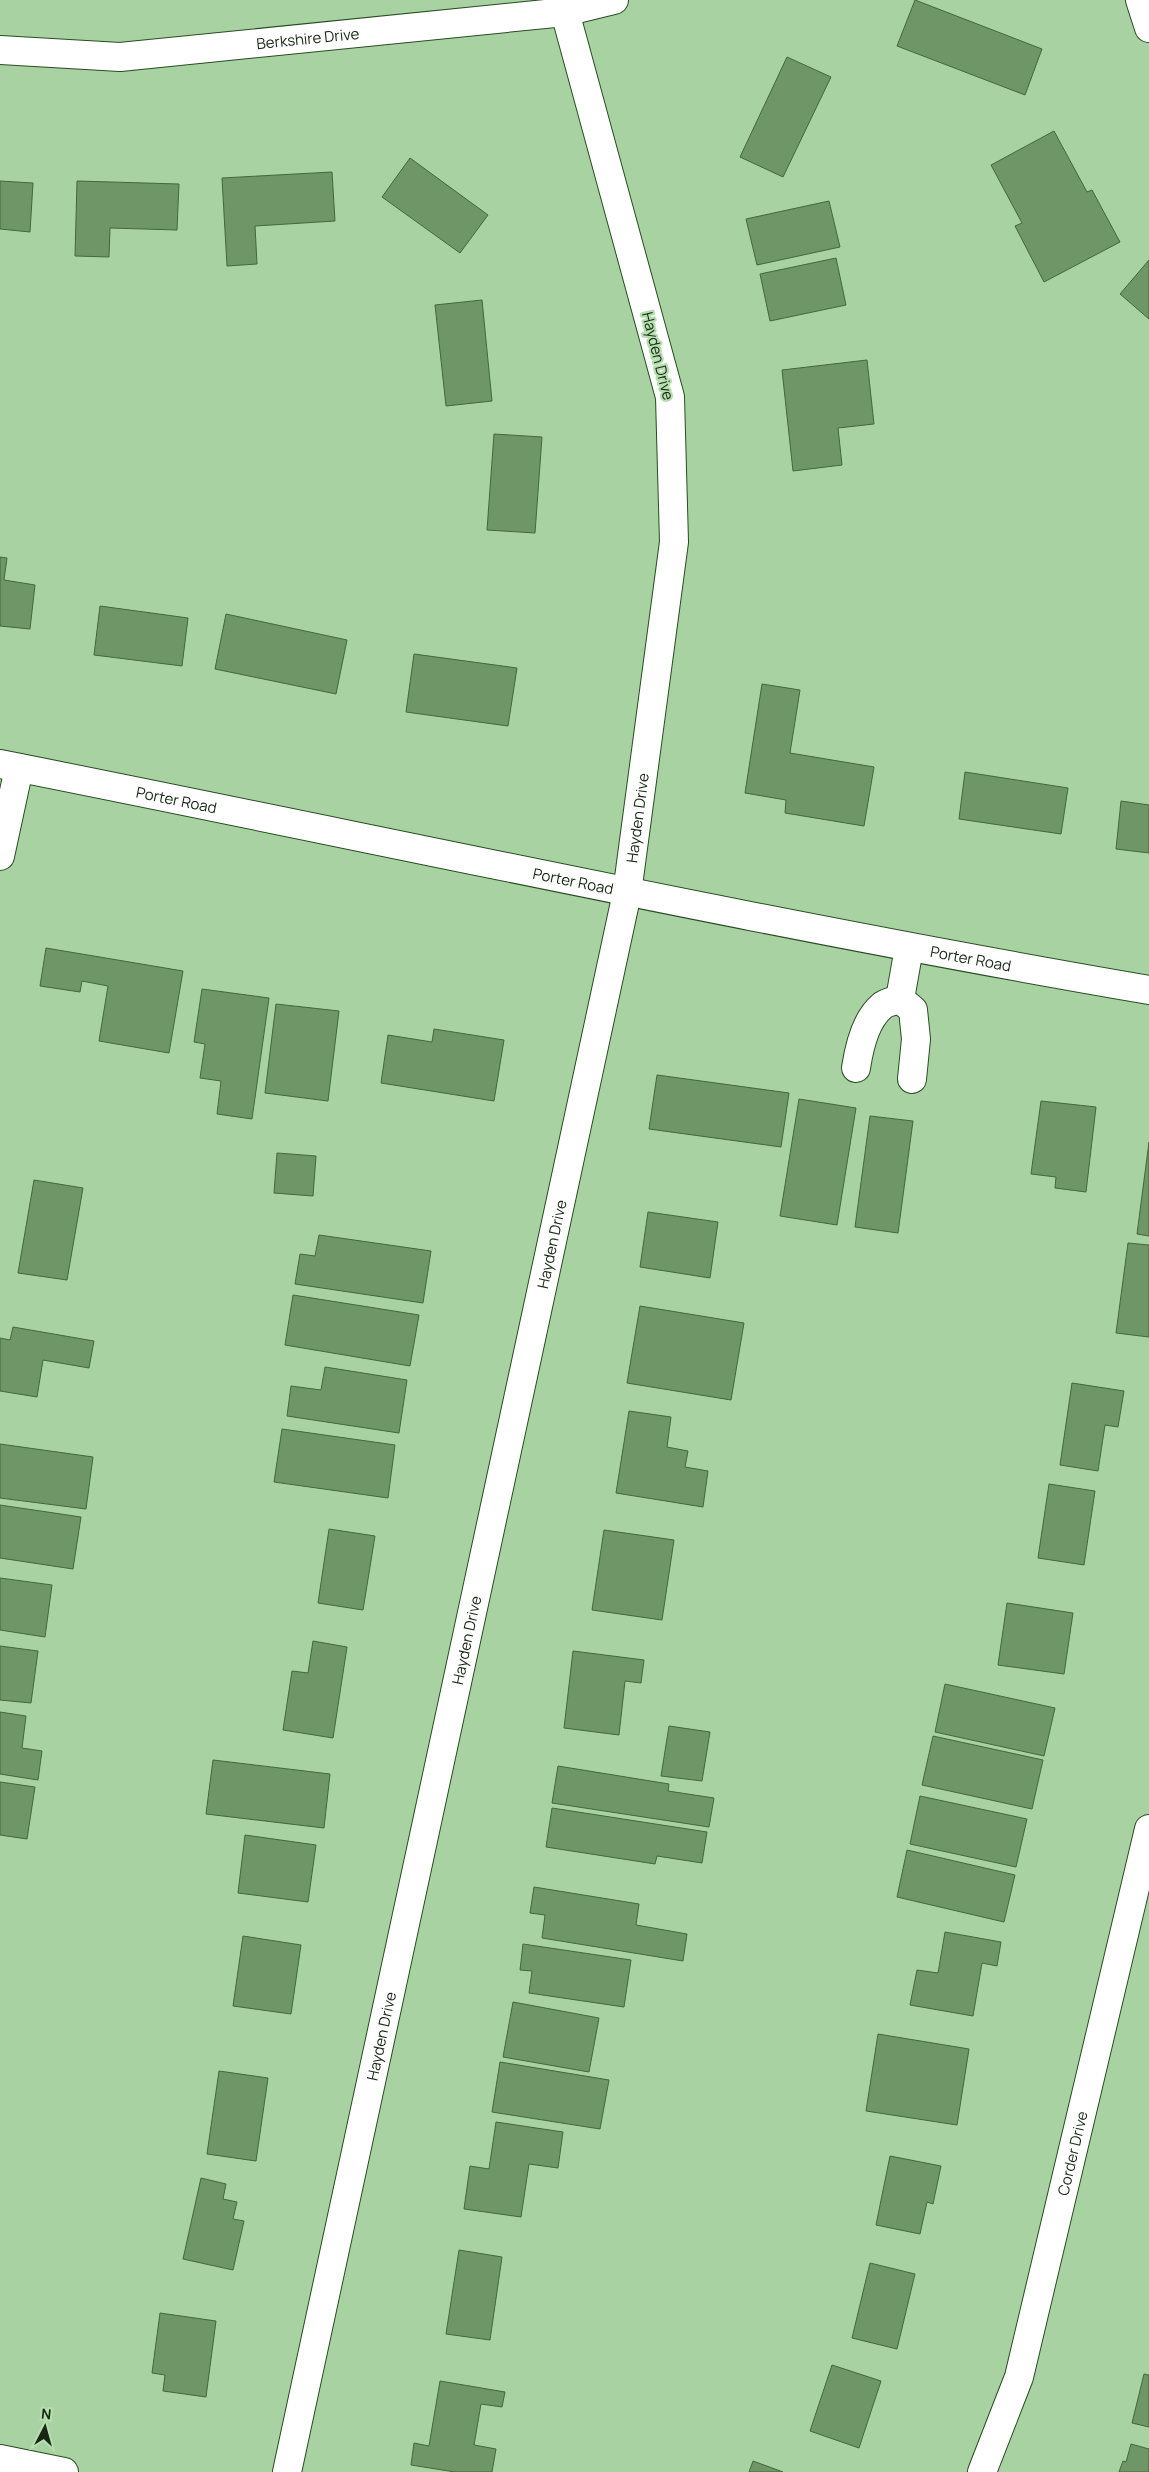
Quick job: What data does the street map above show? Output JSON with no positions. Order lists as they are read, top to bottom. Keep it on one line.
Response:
{"streets":{"street":["Berkshire Drive","Hayden Drive","Porter Road","Corder Drive"]},"crossings":[["Berkshire Drive","Hayden Drive"],["Hayden Drive","Porter Road"]],"north":"top"}
